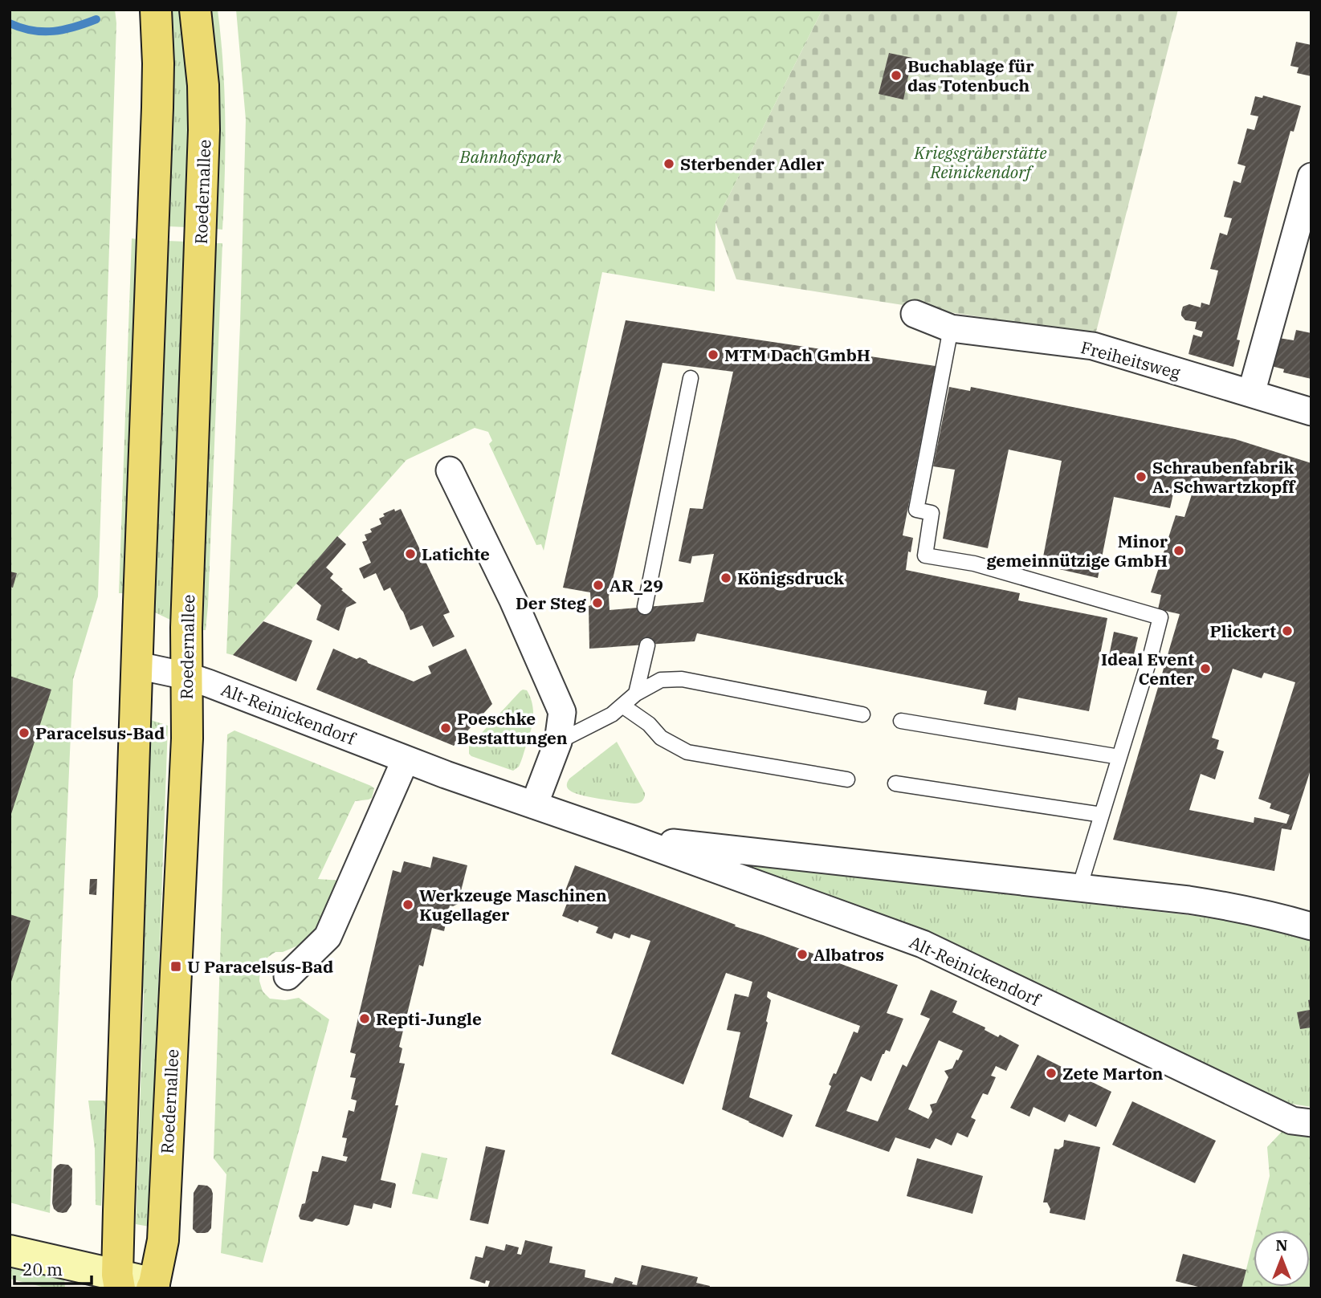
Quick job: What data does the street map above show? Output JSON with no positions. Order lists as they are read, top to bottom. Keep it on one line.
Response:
{"streets":{"main road":["Roedernallee"],"street":["Freiheitsweg","Alt-Reinickendorf"]},"crossings":[["Roedernallee","Alt-Reinickendorf"]],"parks":["Kriegsgräberstätte Reinickendorf","Bahnhofspark"],"places":{"other":["Buchablage für das Totenbuch","Sterbender Adler","MTM Dach GmbH","Schraubenfabrik A. Schwartzkopff","Minor gemeinnützige GmbH","Latichte","Königsdruck","AR_29","Der Steg","Plickert","Ideal Event Center","Poeschke Bestattungen","Paracelsus-Bad","Werkzeuge Maschinen Kugellager","Albatros","Repti-Jungle","Zete Marton"],"transit":["U Paracelsus-Bad"]},"scale_bar":"20 m","north":"top"}
